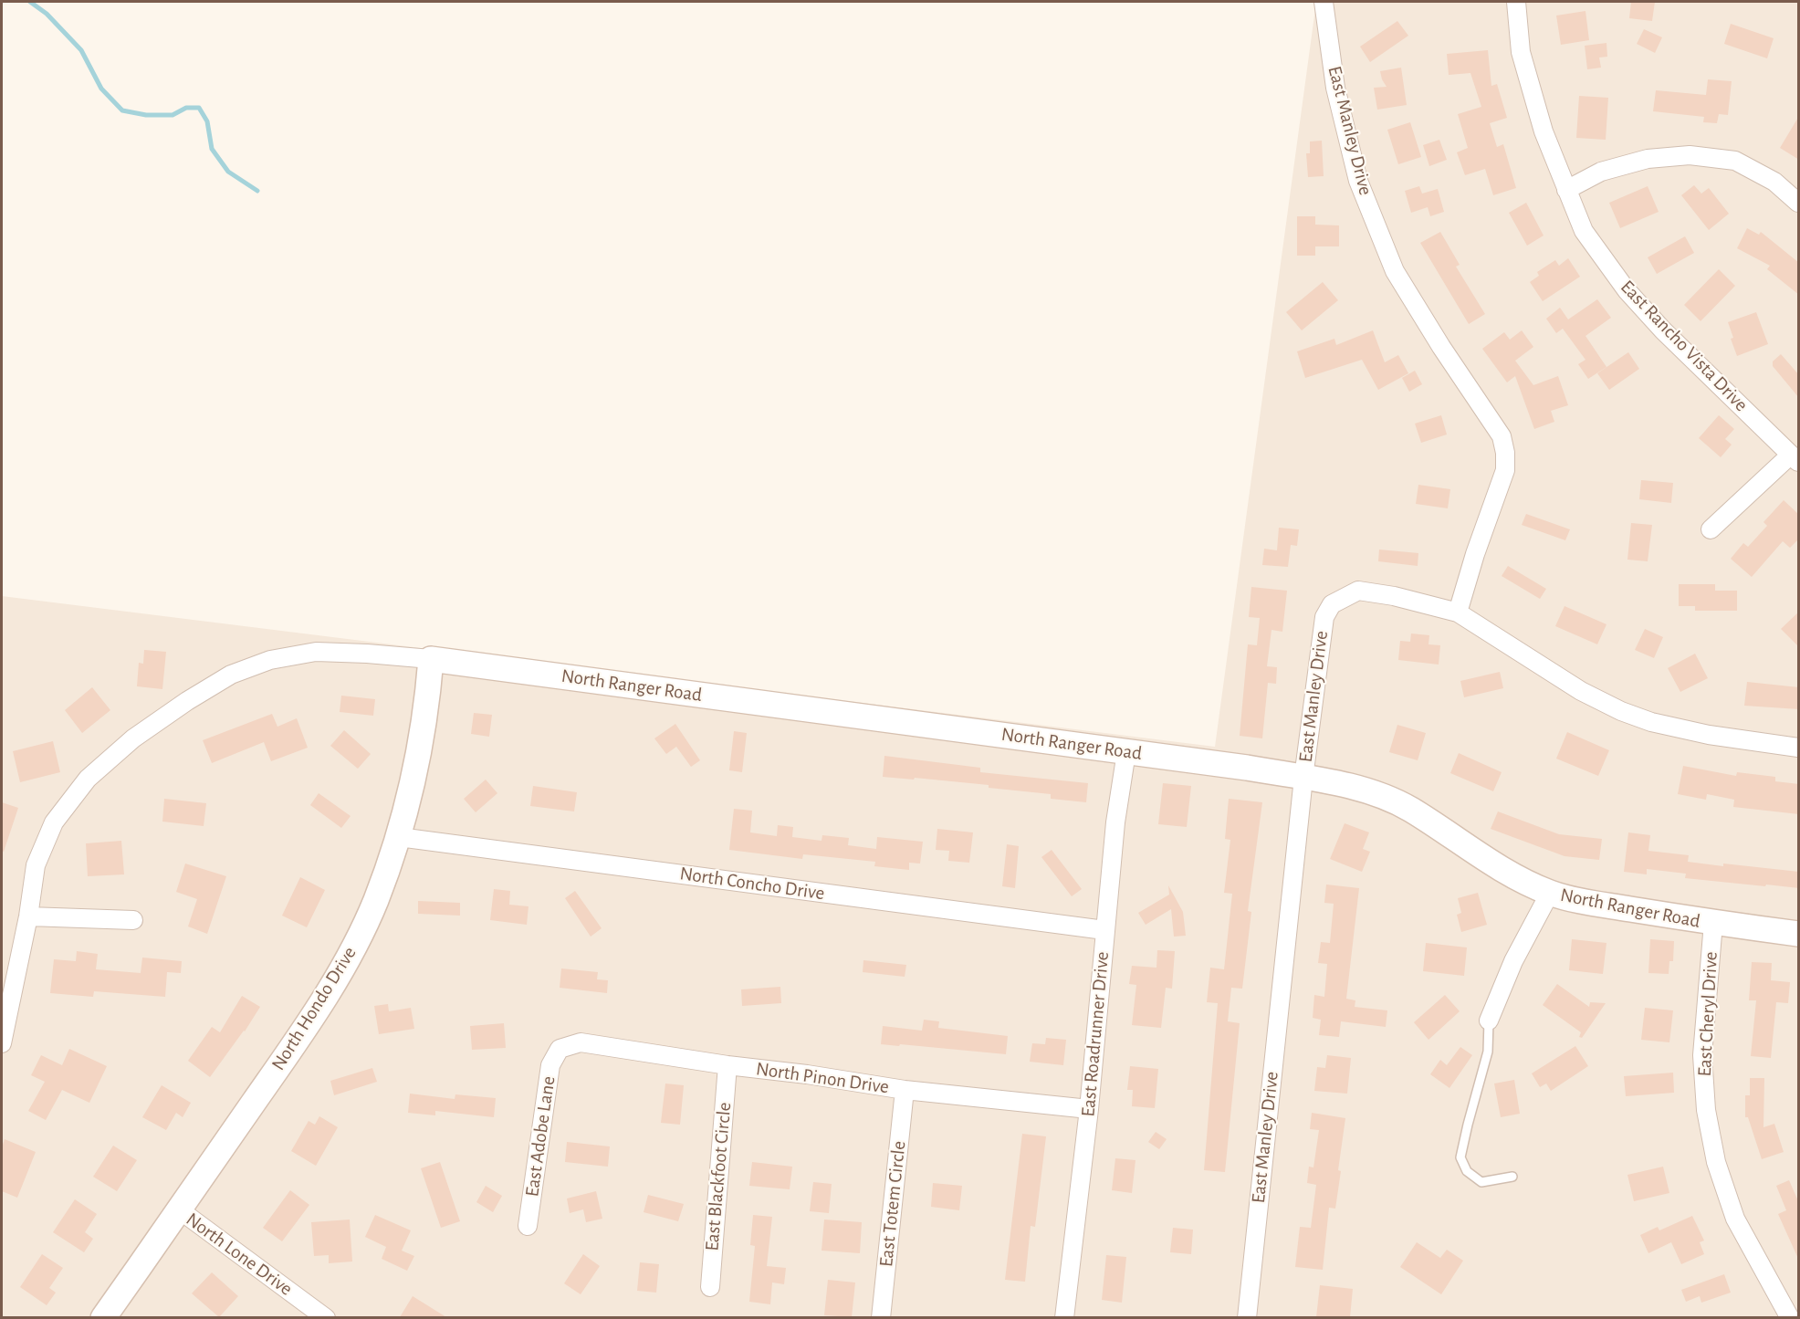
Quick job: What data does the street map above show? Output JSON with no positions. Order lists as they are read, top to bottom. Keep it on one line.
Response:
{"streets":{"street":["East Manley Drive","East Rancho Vista Drive","North Ranger Road","North Concho Drive","North Hondo Drive","East Cheryl Drive","East Roadrunner Drive","North Pinon Drive","East Adobe Lane","East Blackfoot Circle","East Totem Circle","North Lone Drive"]},"crossings":[["East Manley Drive","North Ranger Road"],["North Ranger Road","North Hondo Drive"],["North Ranger Road","East Cheryl Drive"],["North Ranger Road","East Roadrunner Drive"],["North Concho Drive","North Hondo Drive"],["North Concho Drive","East Roadrunner Drive"],["North Hondo Drive","North Lone Drive"],["East Roadrunner Drive","North Pinon Drive"],["North Pinon Drive","East Adobe Lane"],["North Pinon Drive","East Blackfoot Circle"],["North Pinon Drive","East Totem Circle"]]}
